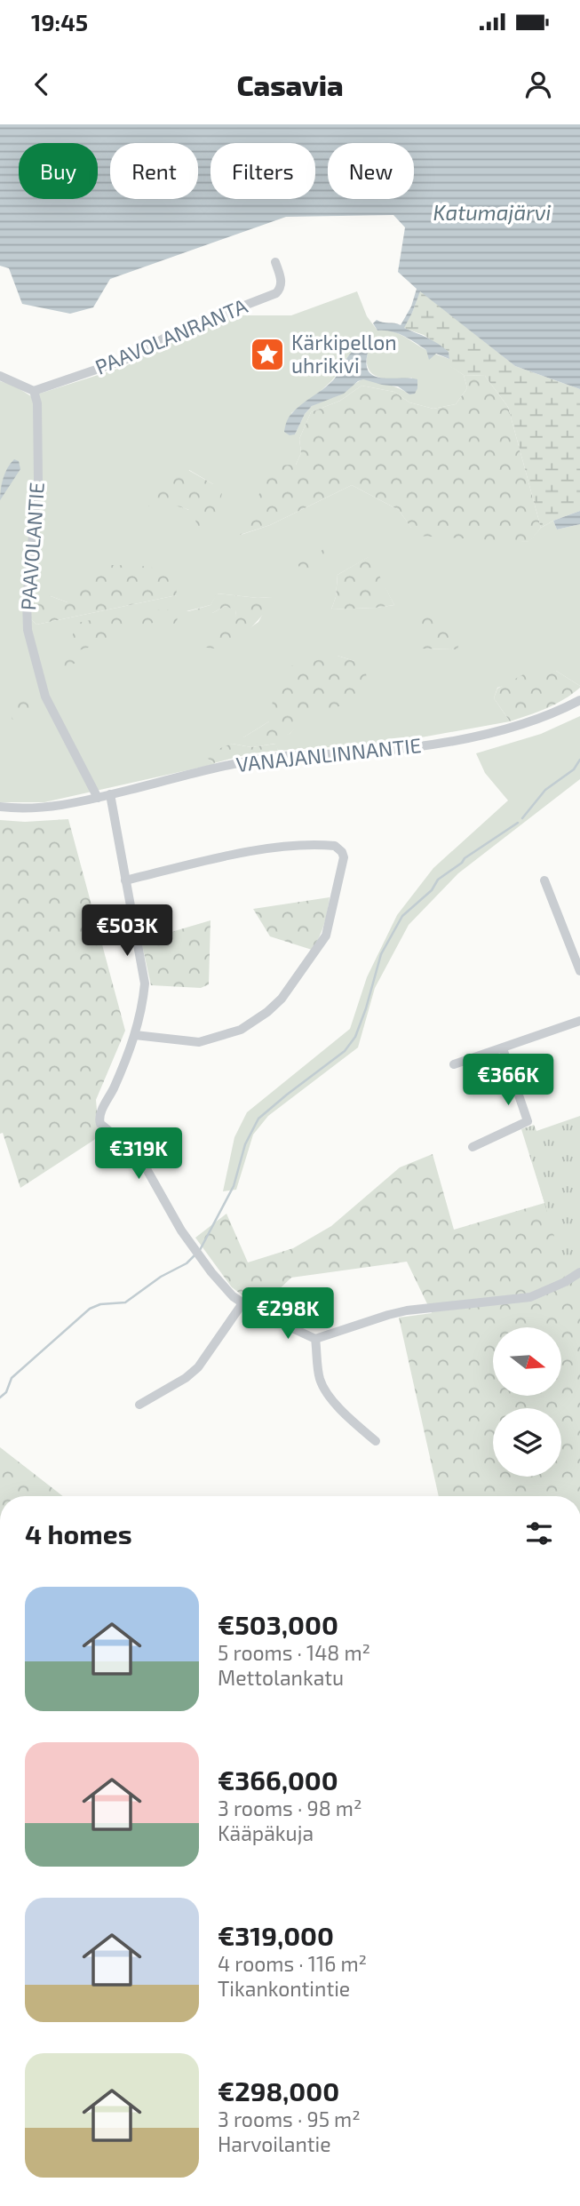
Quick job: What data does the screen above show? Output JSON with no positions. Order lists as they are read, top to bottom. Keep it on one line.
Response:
{"streets":{"street":["PAAVOLANRANTA","PAAVOLANTIE","VANAJANLINNANTIE"]},"crossings":[["PAAVOLANRANTA","PAAVOLANTIE"],["PAAVOLANTIE","VANAJANLINNANTIE"]],"water":["Katumajärvi"],"places":{"place":["Kärkipellon uhrikivi"]},"north":"right","page":{"status":"19:45","header":"Casavia","chip":["Buy","Rent","Filters","New"],"price":["€503K","€366K","€319K","€298K"],"heading":"4 homes","list":[{"name":"€503,000","note":"5 rooms · 148 m² · Mettolankatu"},{"name":"€366,000","note":"3 rooms · 98 m² · Kääpäkuja"},{"name":"€319,000","note":"4 rooms · 116 m² · Tikankontintie"},{"name":"€298,000","note":"3 rooms · 95 m² · Harvoilantie"}]}}
